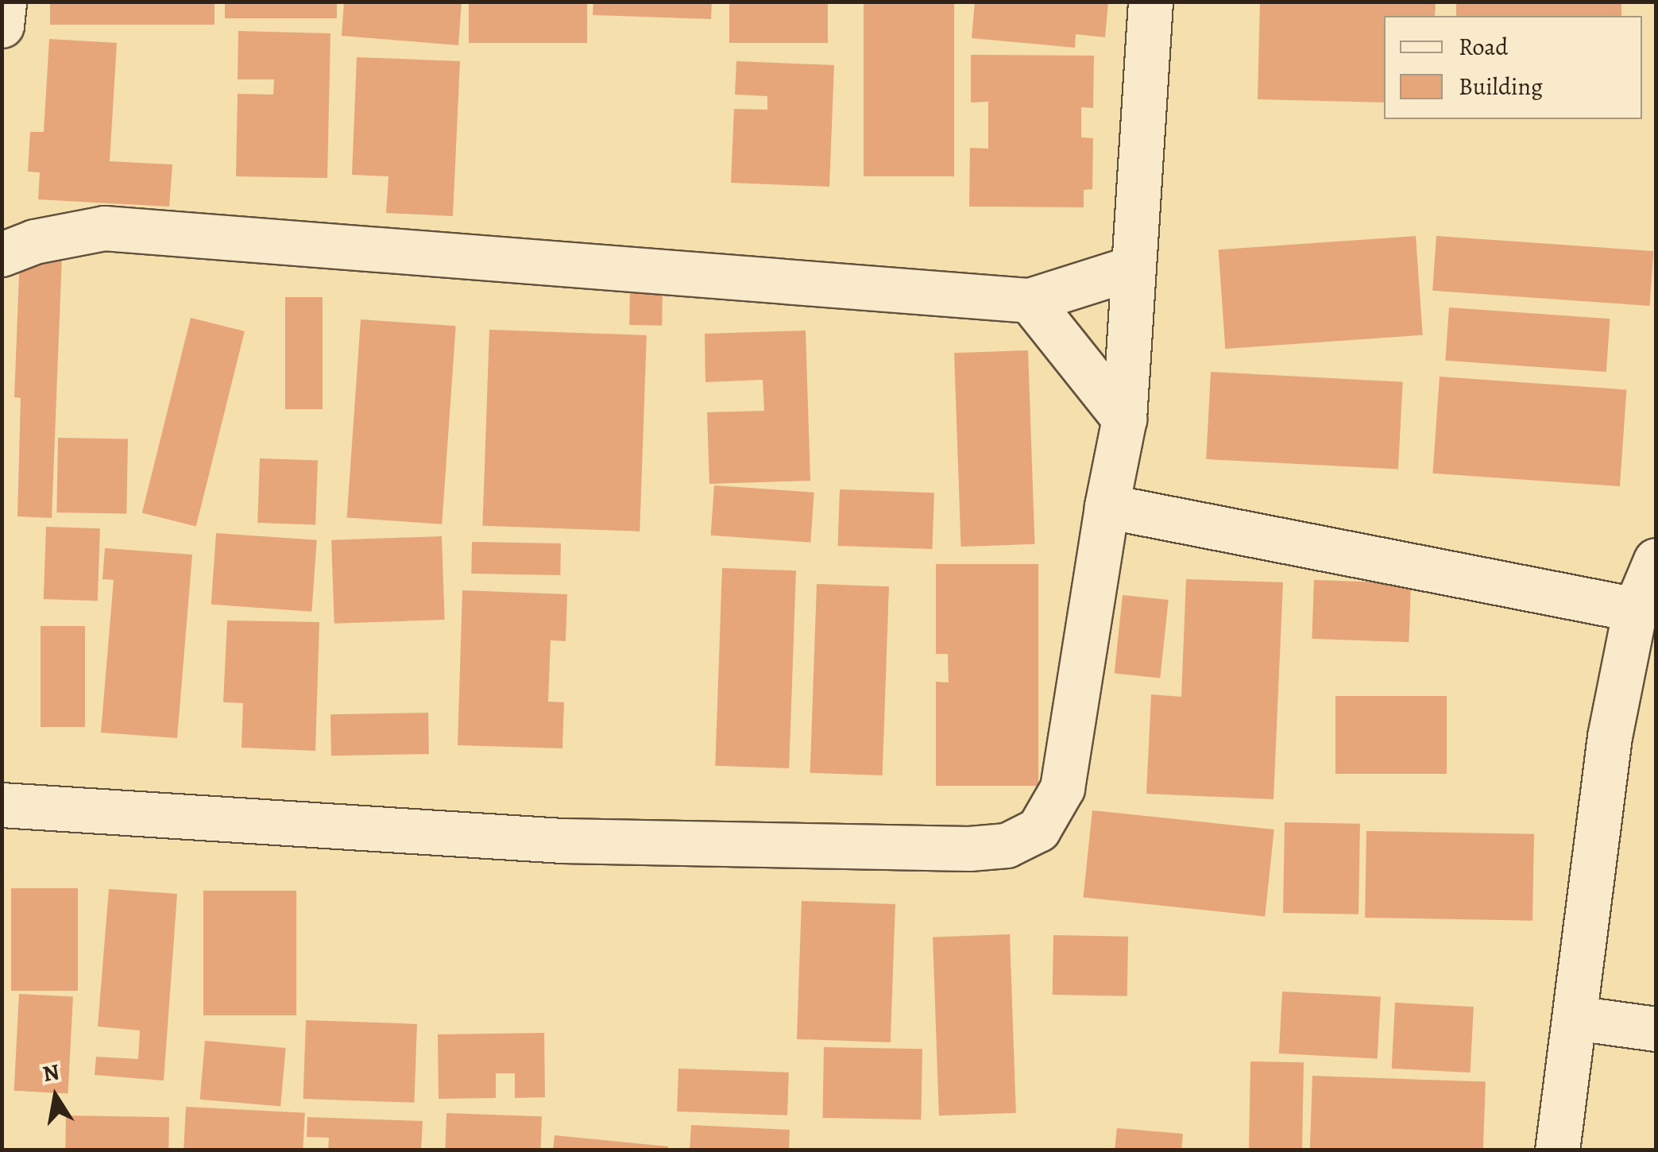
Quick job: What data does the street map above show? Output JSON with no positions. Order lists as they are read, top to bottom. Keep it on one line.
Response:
{"legend":["Road","Building"],"north":"top"}
